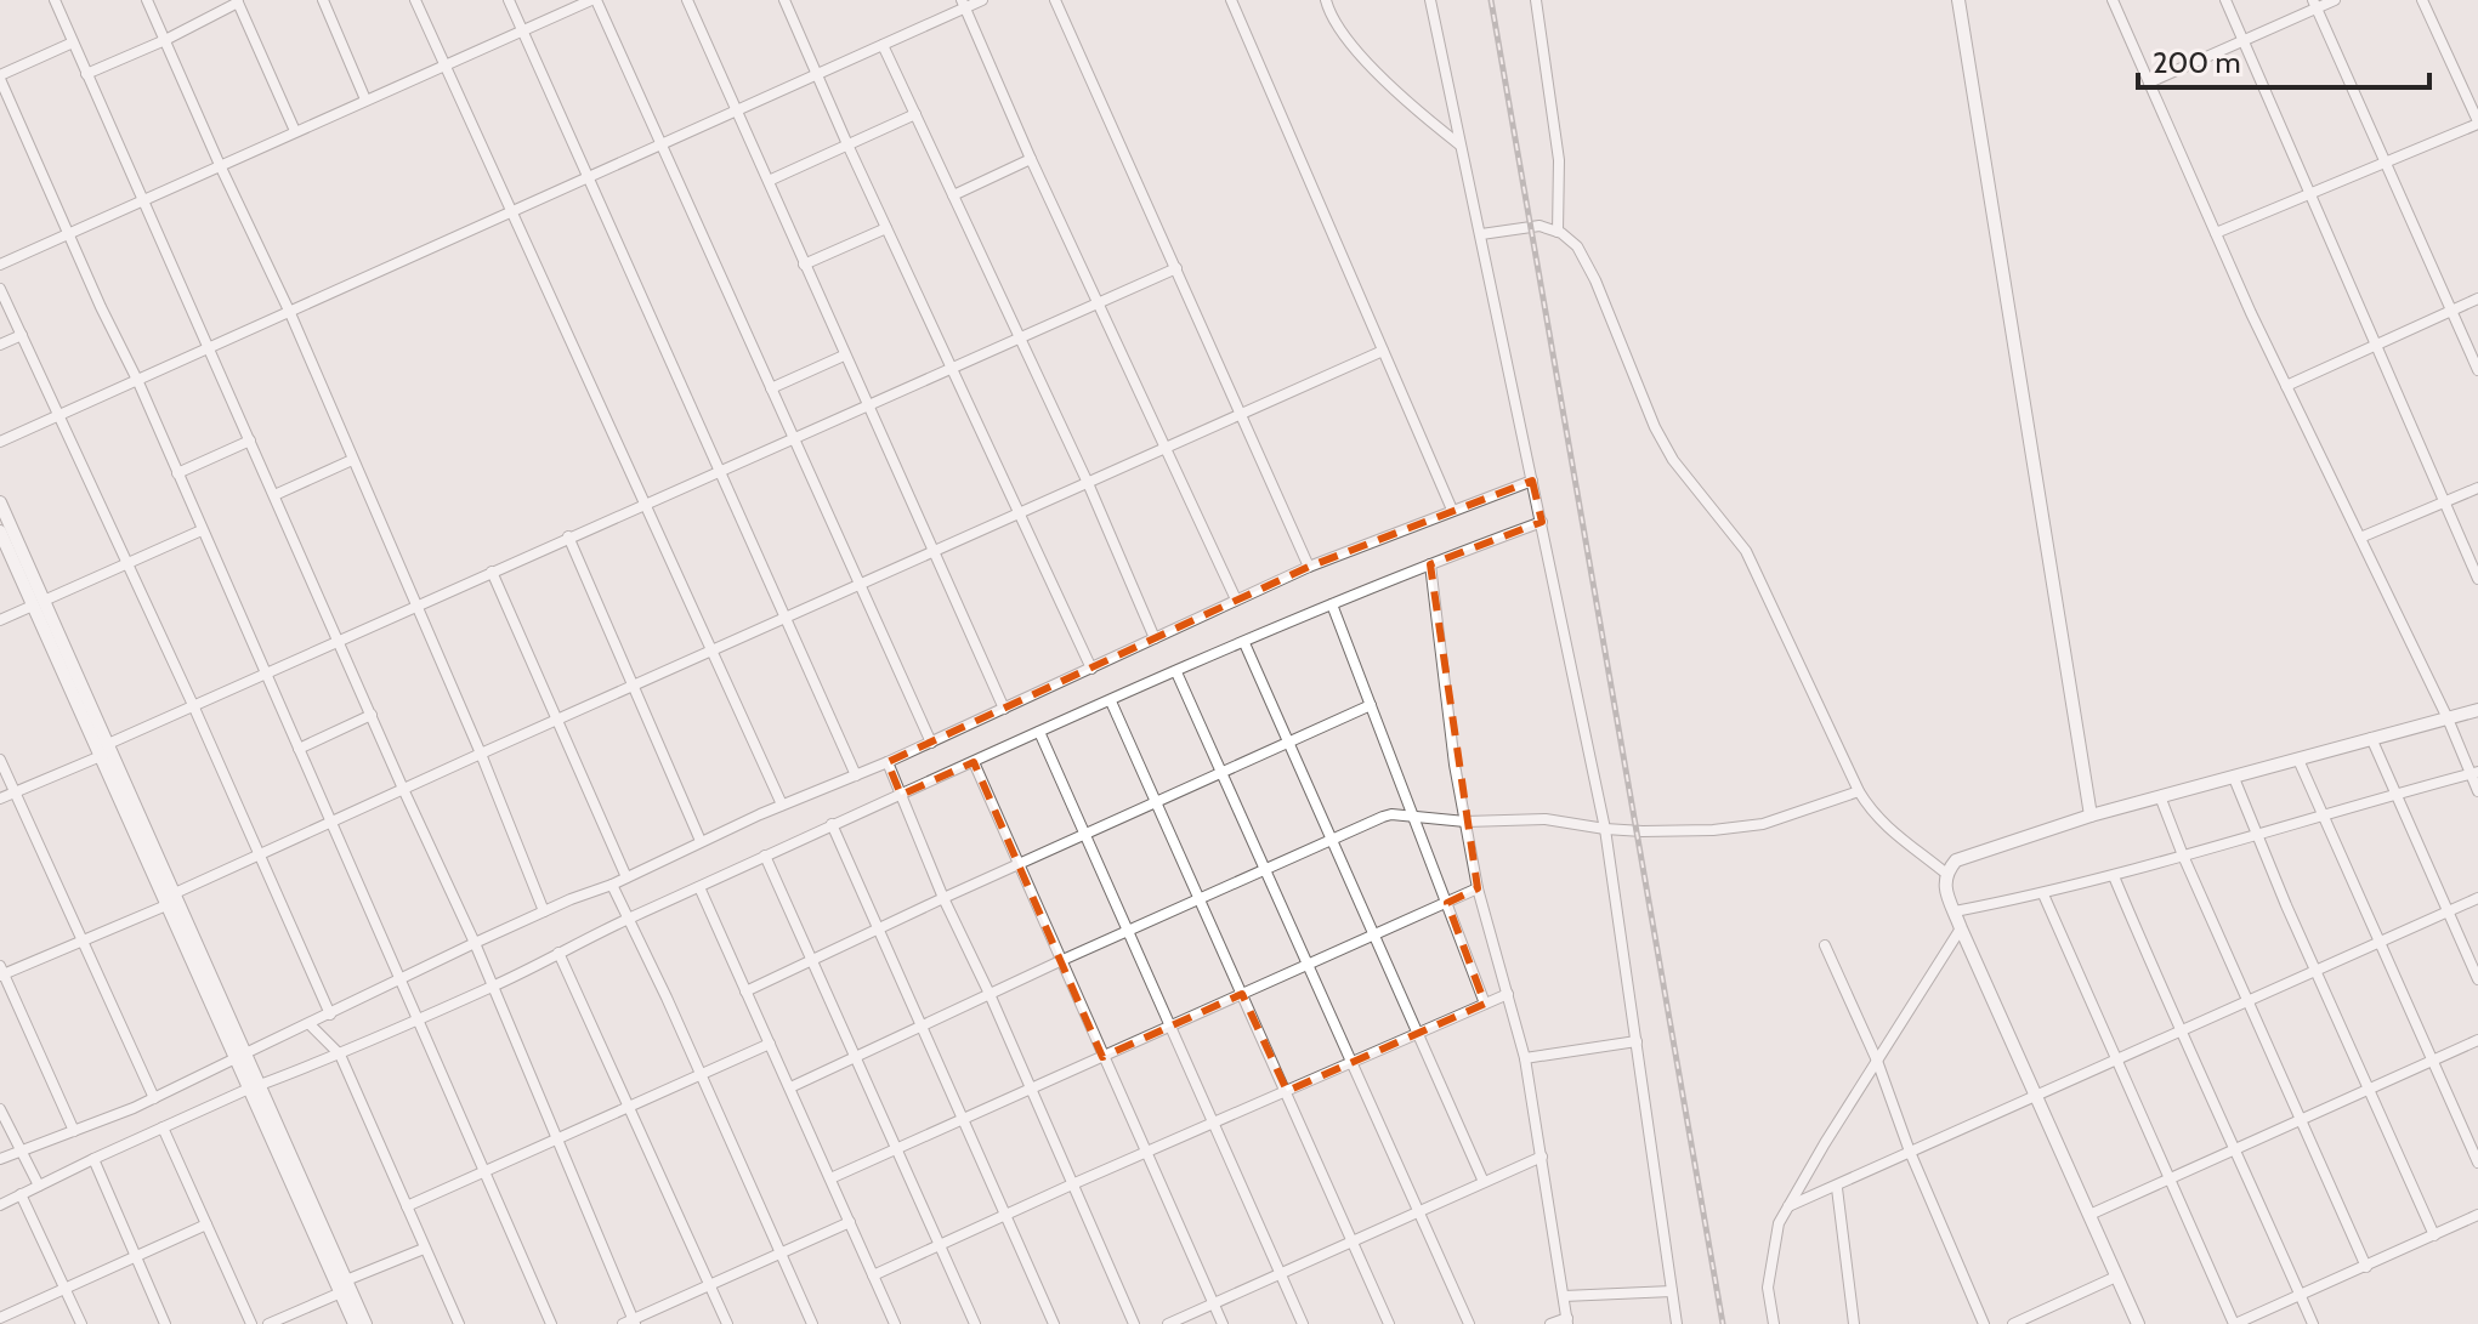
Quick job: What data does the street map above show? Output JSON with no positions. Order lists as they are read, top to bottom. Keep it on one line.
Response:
{"scale_bar":"200 m"}
